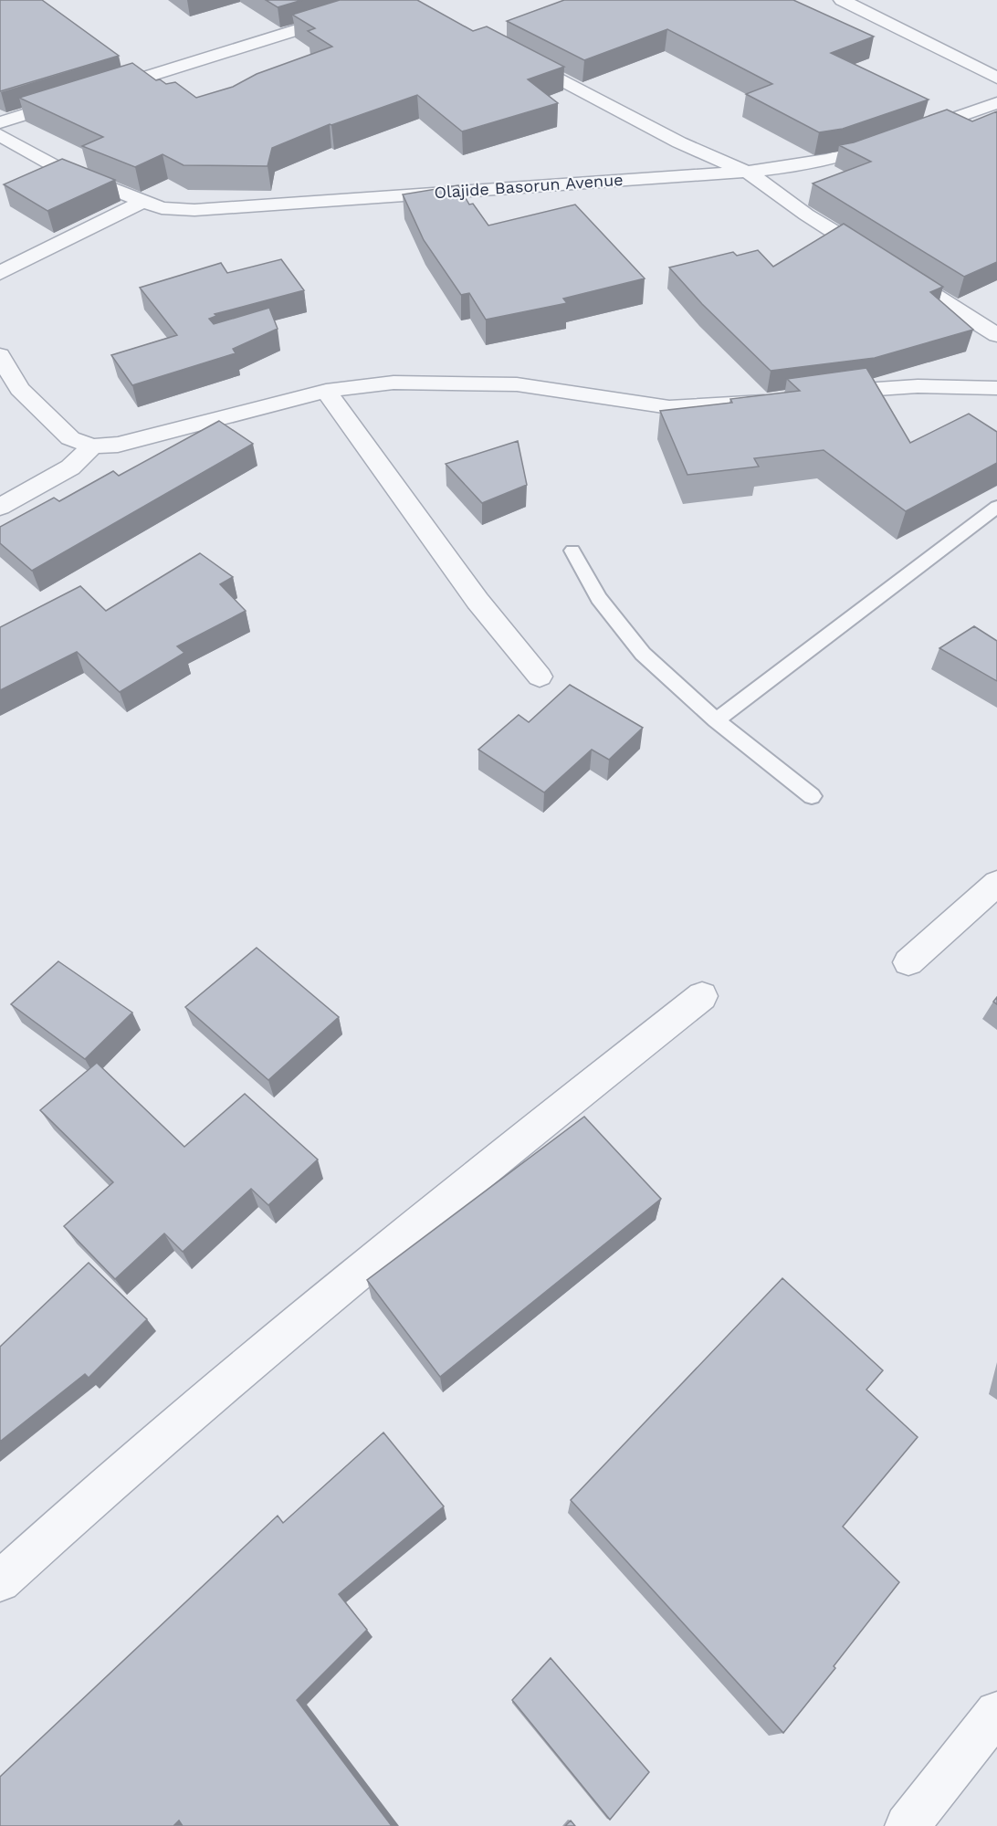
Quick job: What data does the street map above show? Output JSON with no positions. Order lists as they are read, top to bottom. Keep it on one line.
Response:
{"streets":{"street":["Olajide Basorun Avenue"]}}
